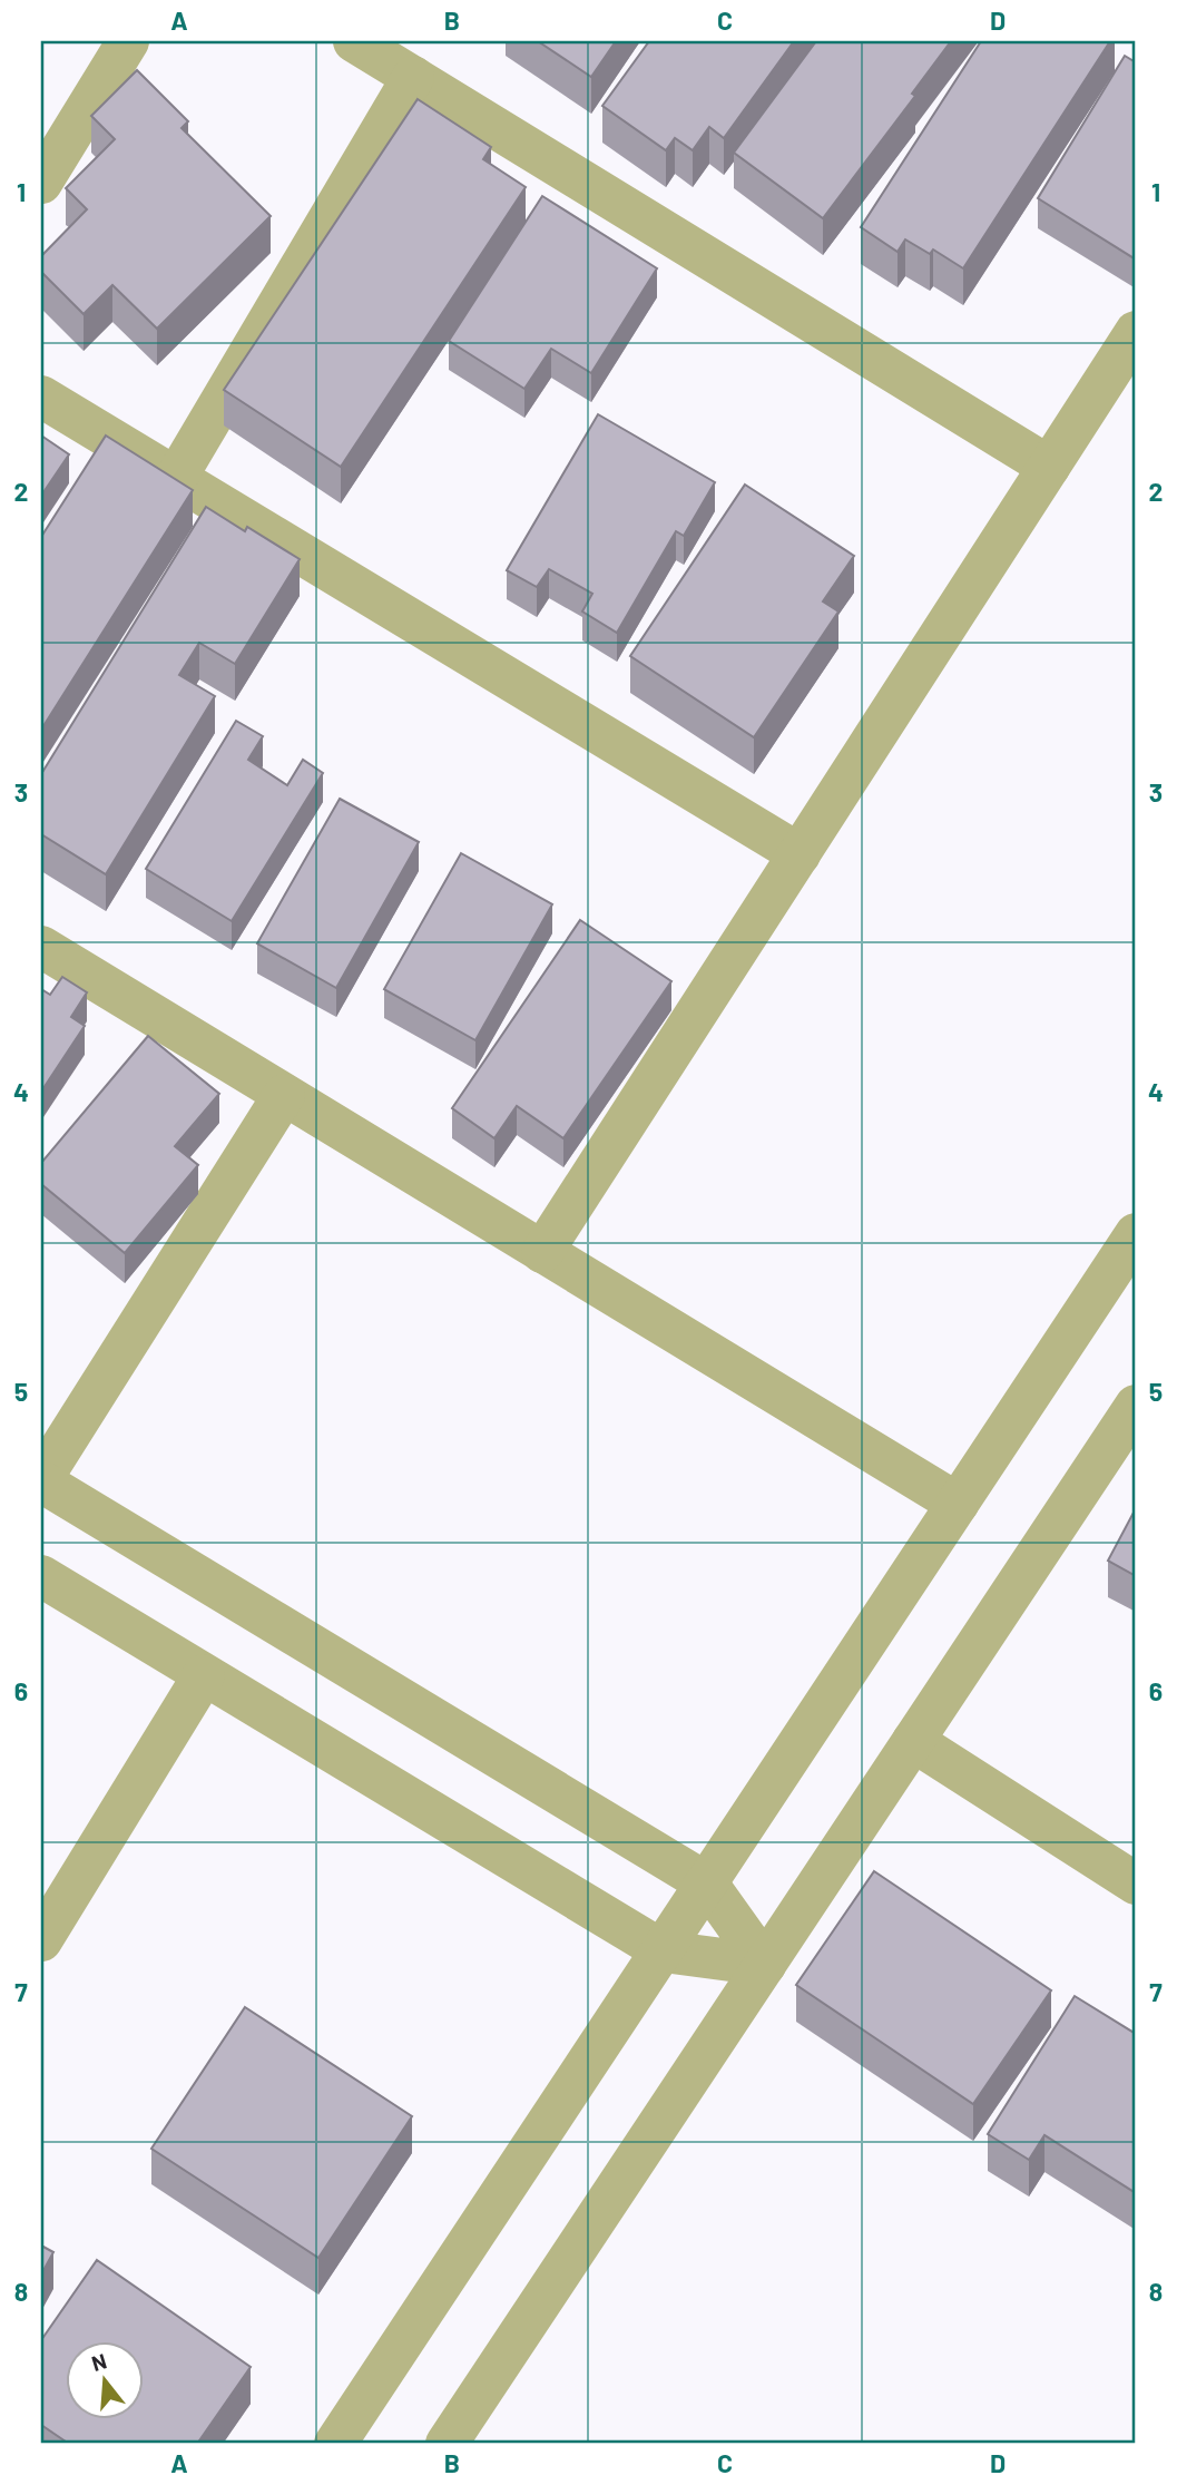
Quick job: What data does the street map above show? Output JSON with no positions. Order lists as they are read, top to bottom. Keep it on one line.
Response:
{"north":"top","grid":{"columns":["A","B","C","D"],"rows":["1","2","3","4","5","6","7","8"]}}
